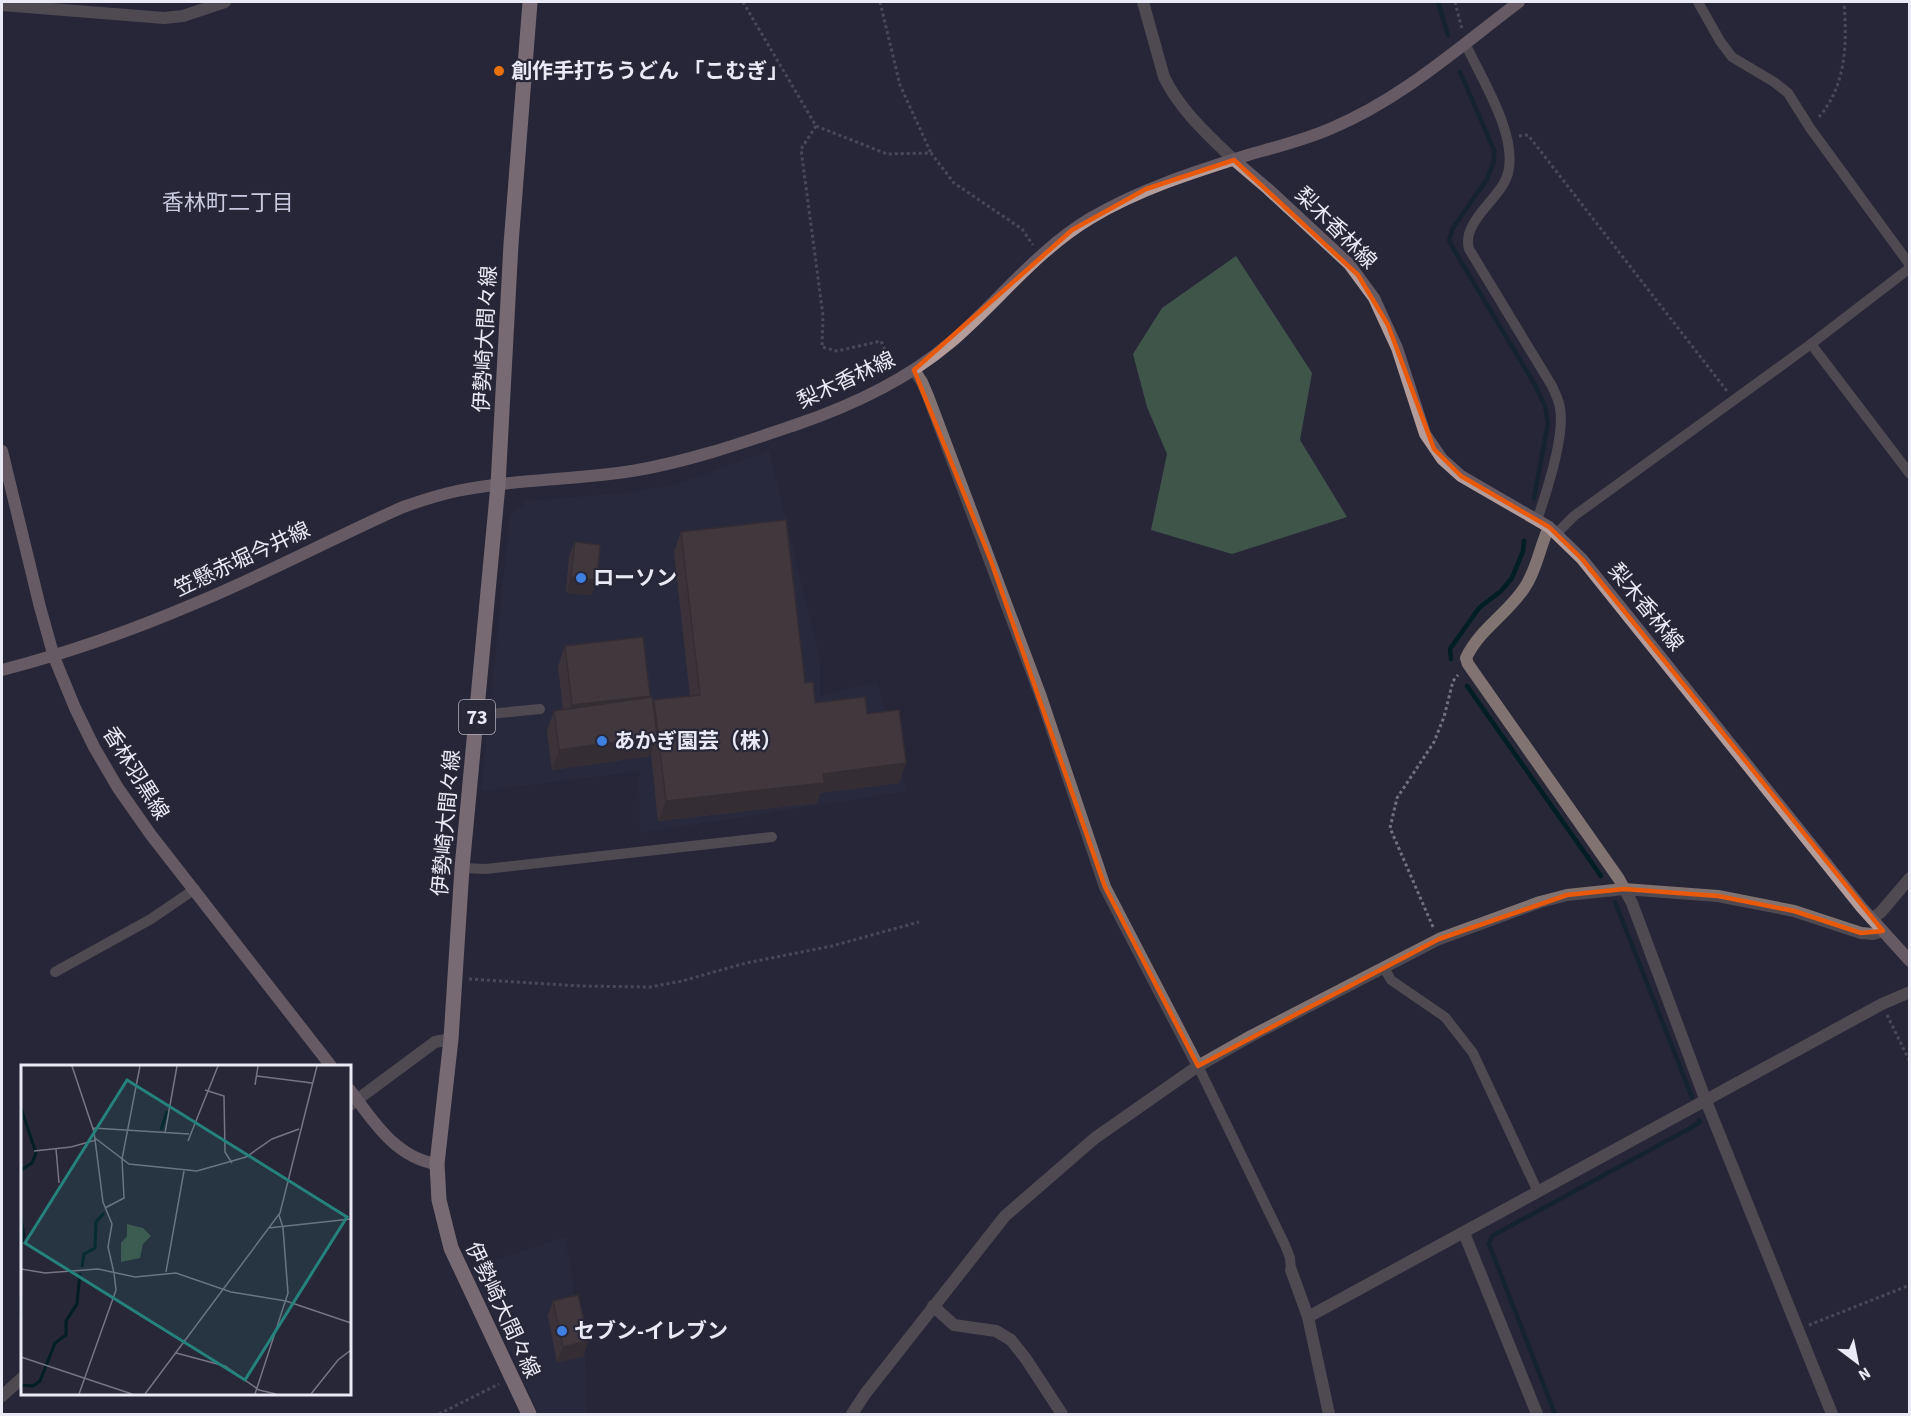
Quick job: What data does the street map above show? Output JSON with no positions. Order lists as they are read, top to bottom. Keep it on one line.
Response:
{"streets":{"main road":["梨木香林線","伊勢崎大間々線","笠懸赤堀今井線","73","香林羽黒線"]},"crossings":[["梨木香林線","伊勢崎大間々線"],["梨木香林線","笠懸赤堀今井線"],["伊勢崎大間々線","笠懸赤堀今井線"],["笠懸赤堀今井線","香林羽黒線"]],"districts":["香林町二丁目"],"places":["創作手打ちうどん 「こむぎ」","ローソン","あかぎ園芸（株）","セブン-イレブン"],"north":"bottom right"}
